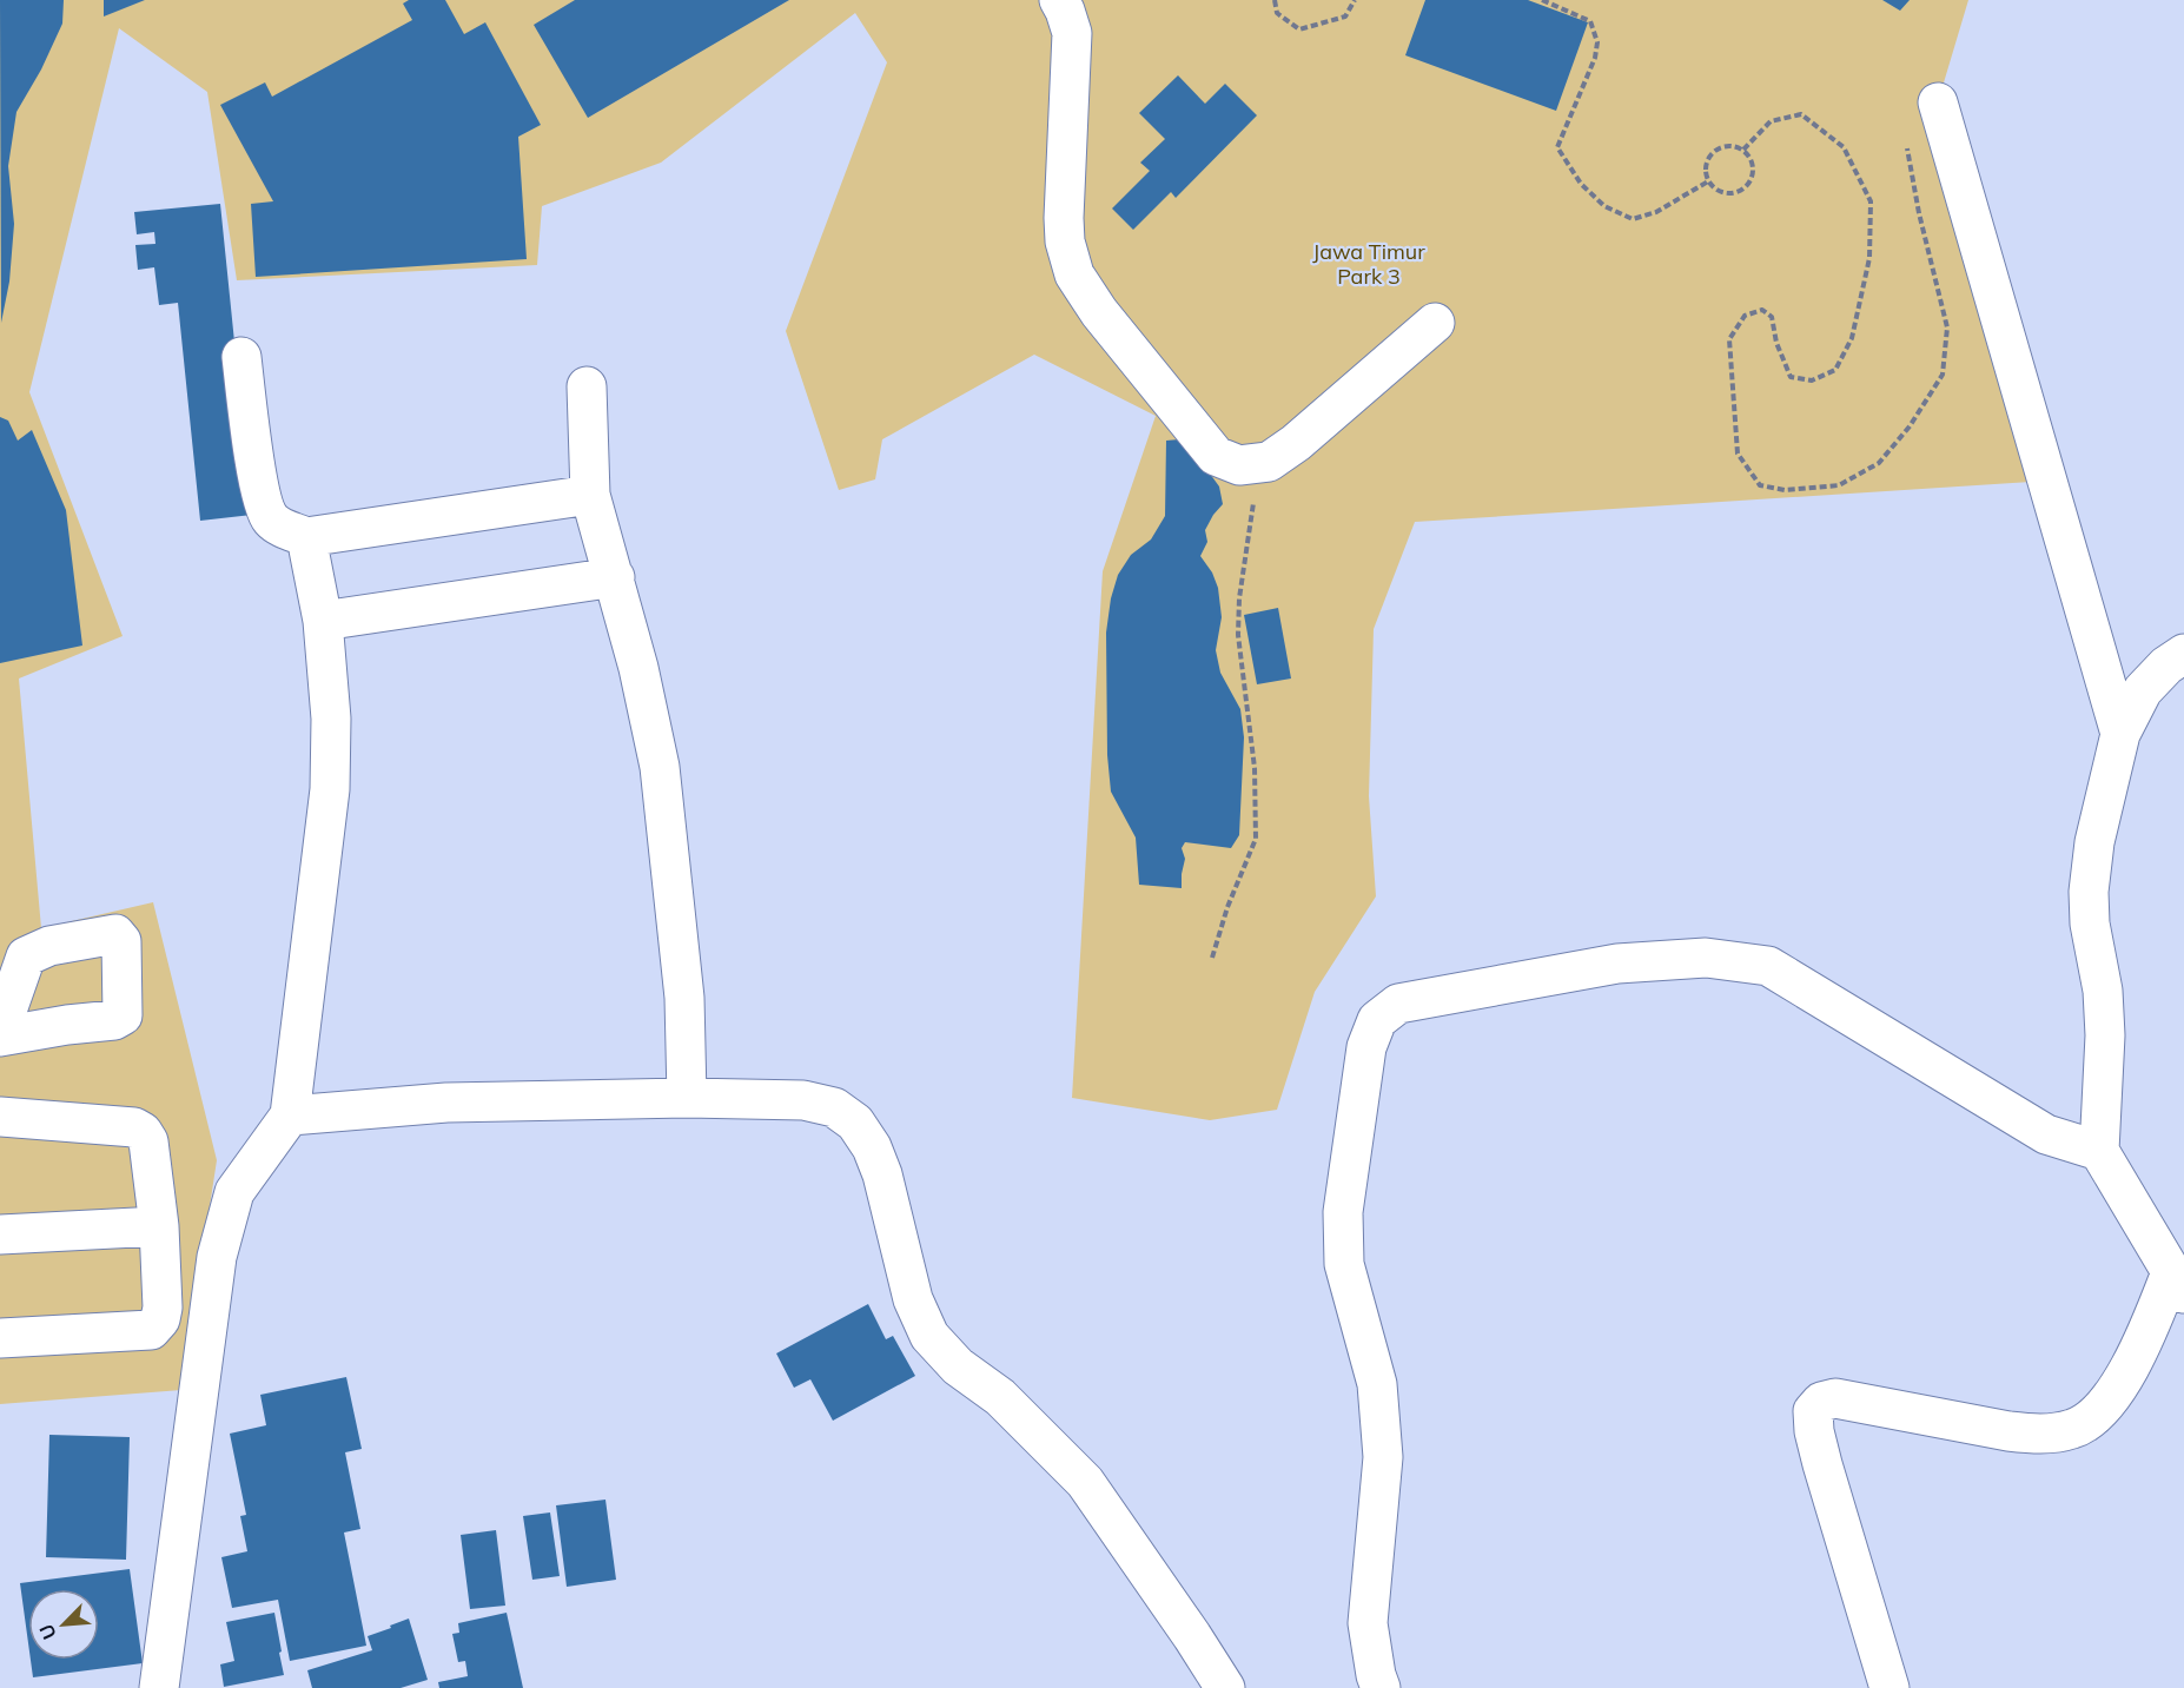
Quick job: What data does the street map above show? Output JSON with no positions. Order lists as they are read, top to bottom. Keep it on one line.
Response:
{"parks":["Jawa Timur Park 3"],"north":"bottom left"}
